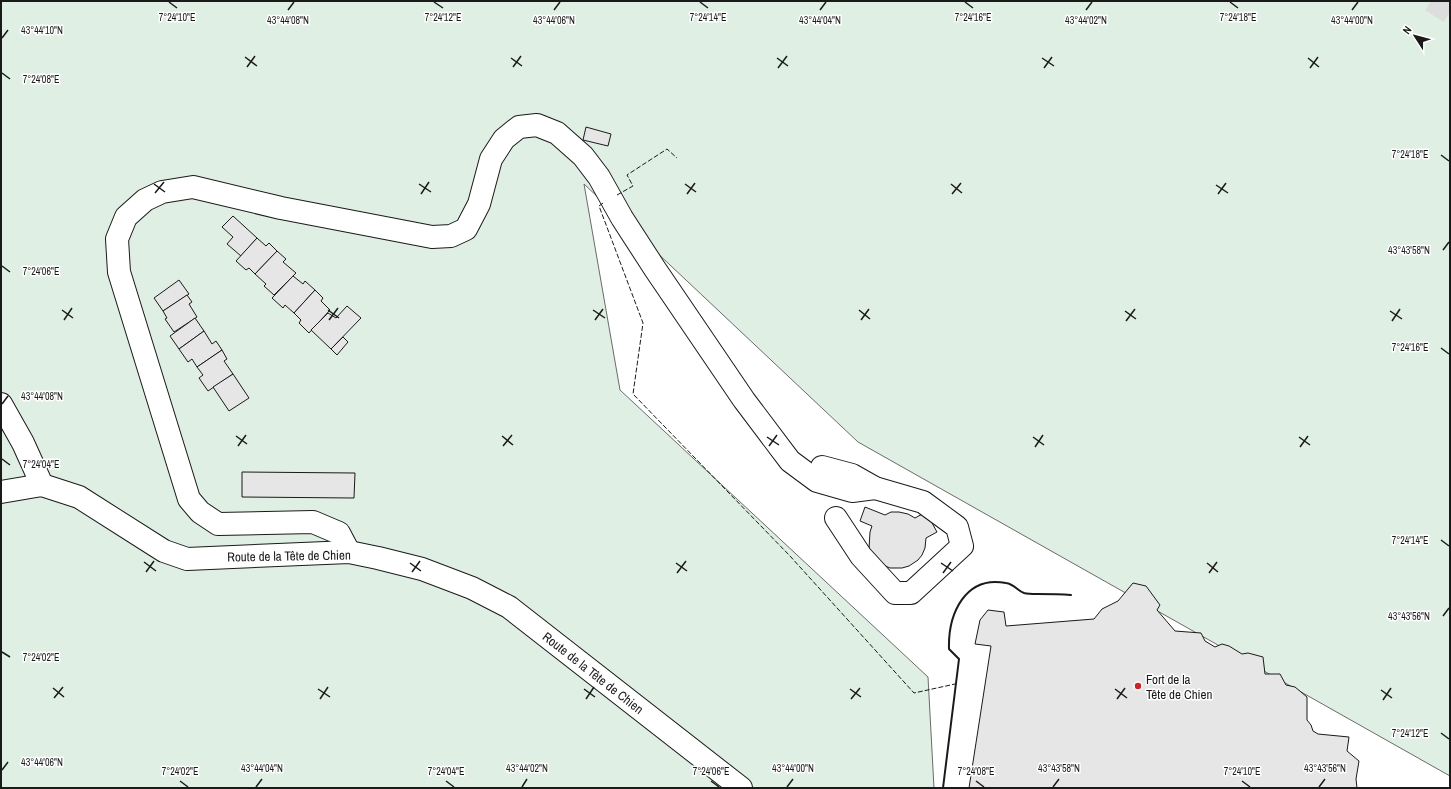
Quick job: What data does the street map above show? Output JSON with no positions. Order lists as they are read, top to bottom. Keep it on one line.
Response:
{"streets":{"street":["Route de la Tête de Chien"]},"places":["Fort de la Tête de Chien"],"north":"top left","coordinates":["7°24'18\"E","7°24'10\"E","7°24'12\"E","7°24'14\"E","7°24'16\"E","43°44'08\"N","43°44'06\"N","43°44'04\"N","43°44'02\"N","43°44'00\"N","43°44'10\"N","7°24'08\"E","43°43'58\"N","7°24'06\"E","7°24'04\"E","43°43'56\"N","7°24'02\"E"]}
